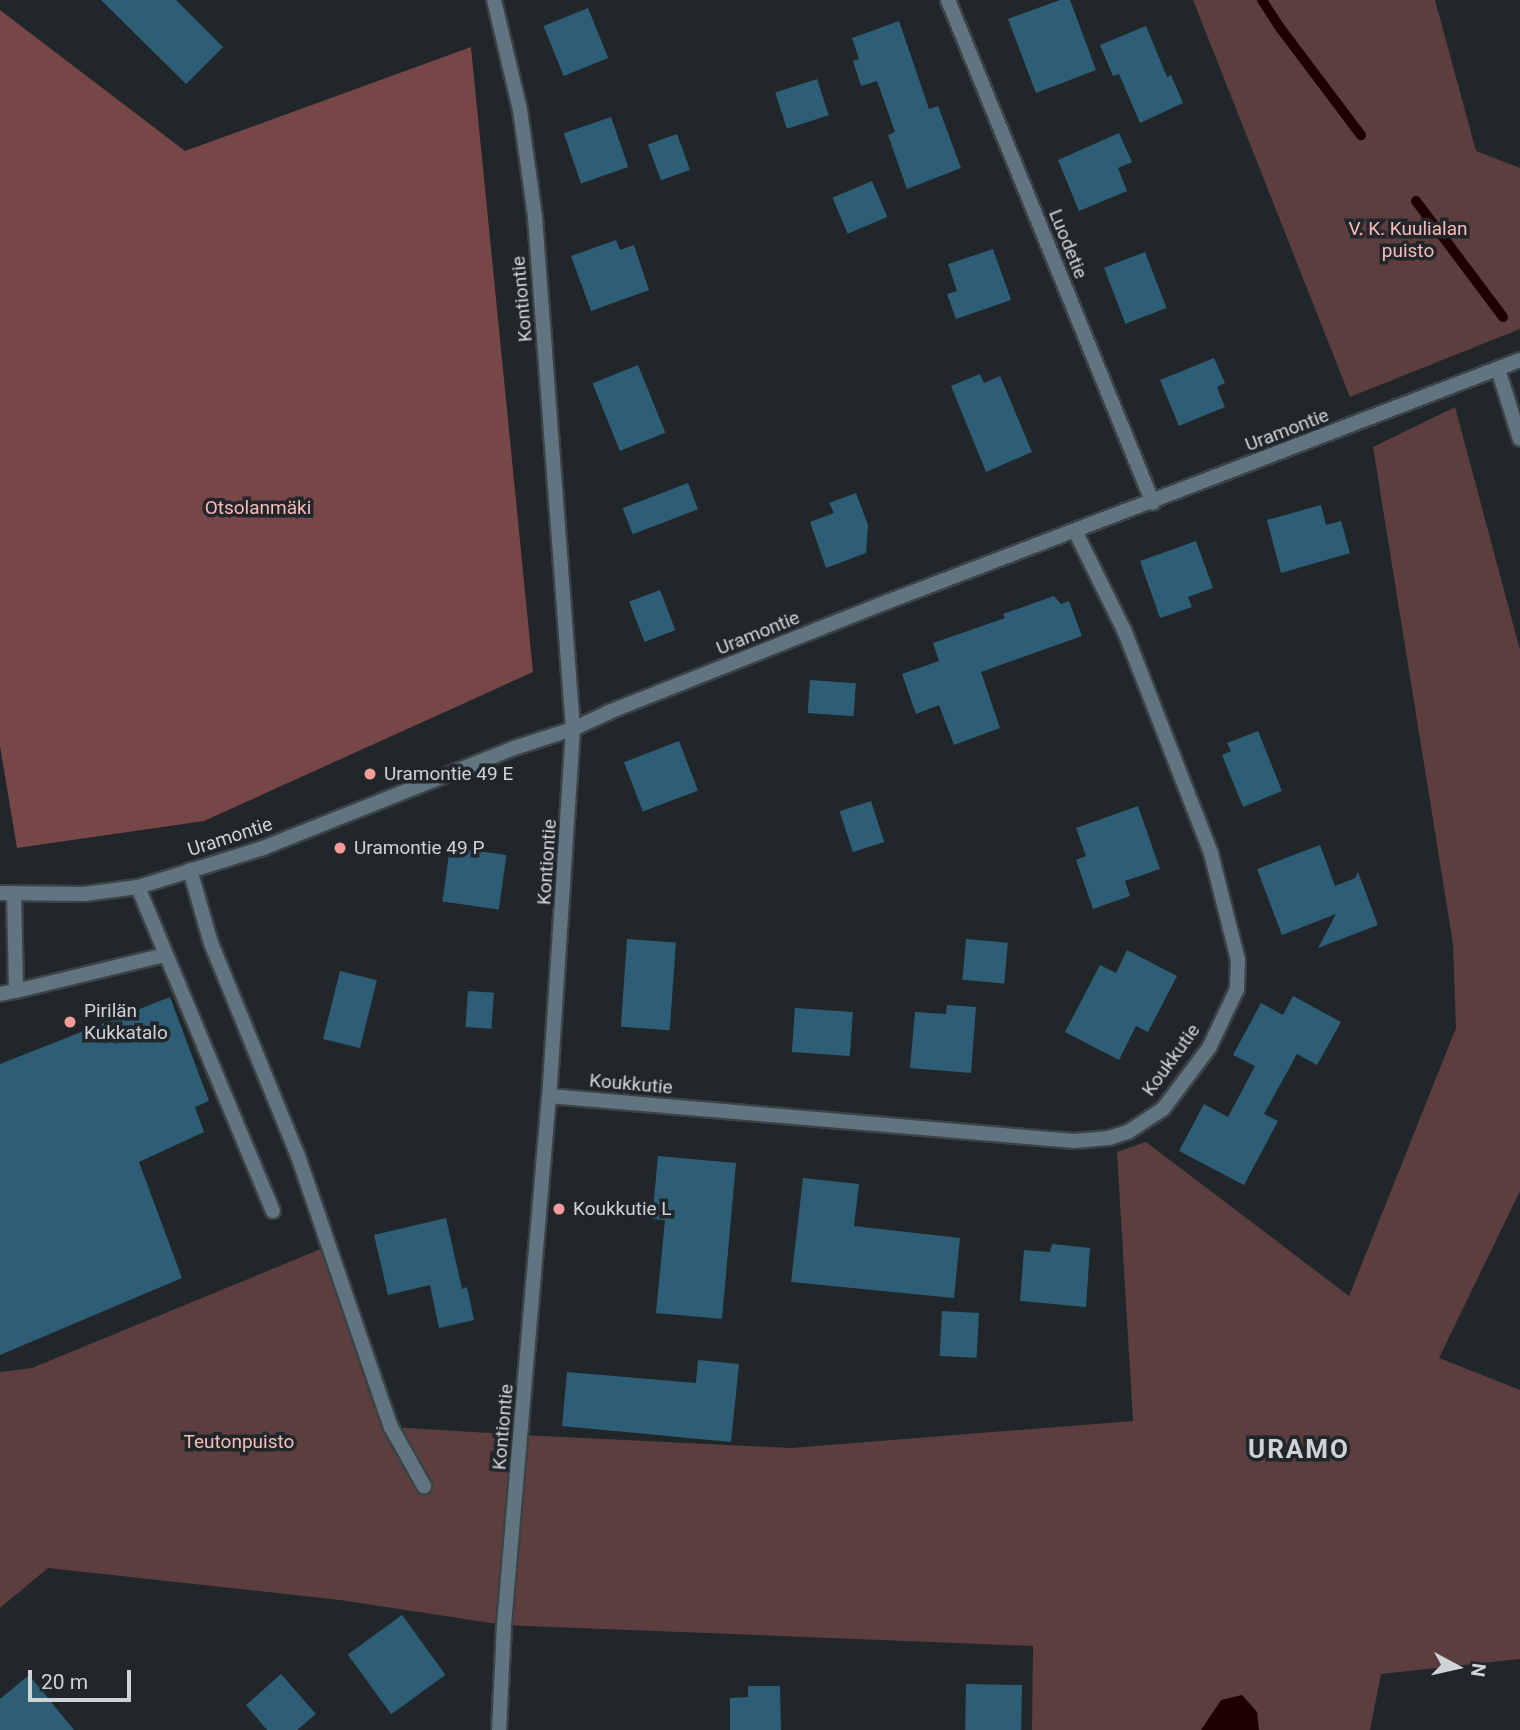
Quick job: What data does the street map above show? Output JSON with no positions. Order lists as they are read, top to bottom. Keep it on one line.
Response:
{"streets":{"street":["Luodetie","Kontiontie","Uramontie","Koukkutie"]},"crossings":[["Luodetie","Uramontie"],["Kontiontie","Uramontie"],["Kontiontie","Koukkutie"],["Uramontie","Koukkutie"]],"districts":["URAMO"],"parks":["V. K. Kuulialan puisto","Otsolanmäki","Teutonpuisto"],"places":["Uramontie 49 E","Uramontie 49 P","Pirilän Kukkatalo","Koukkutie L"],"scale_bar":"20 m","north":"right"}
